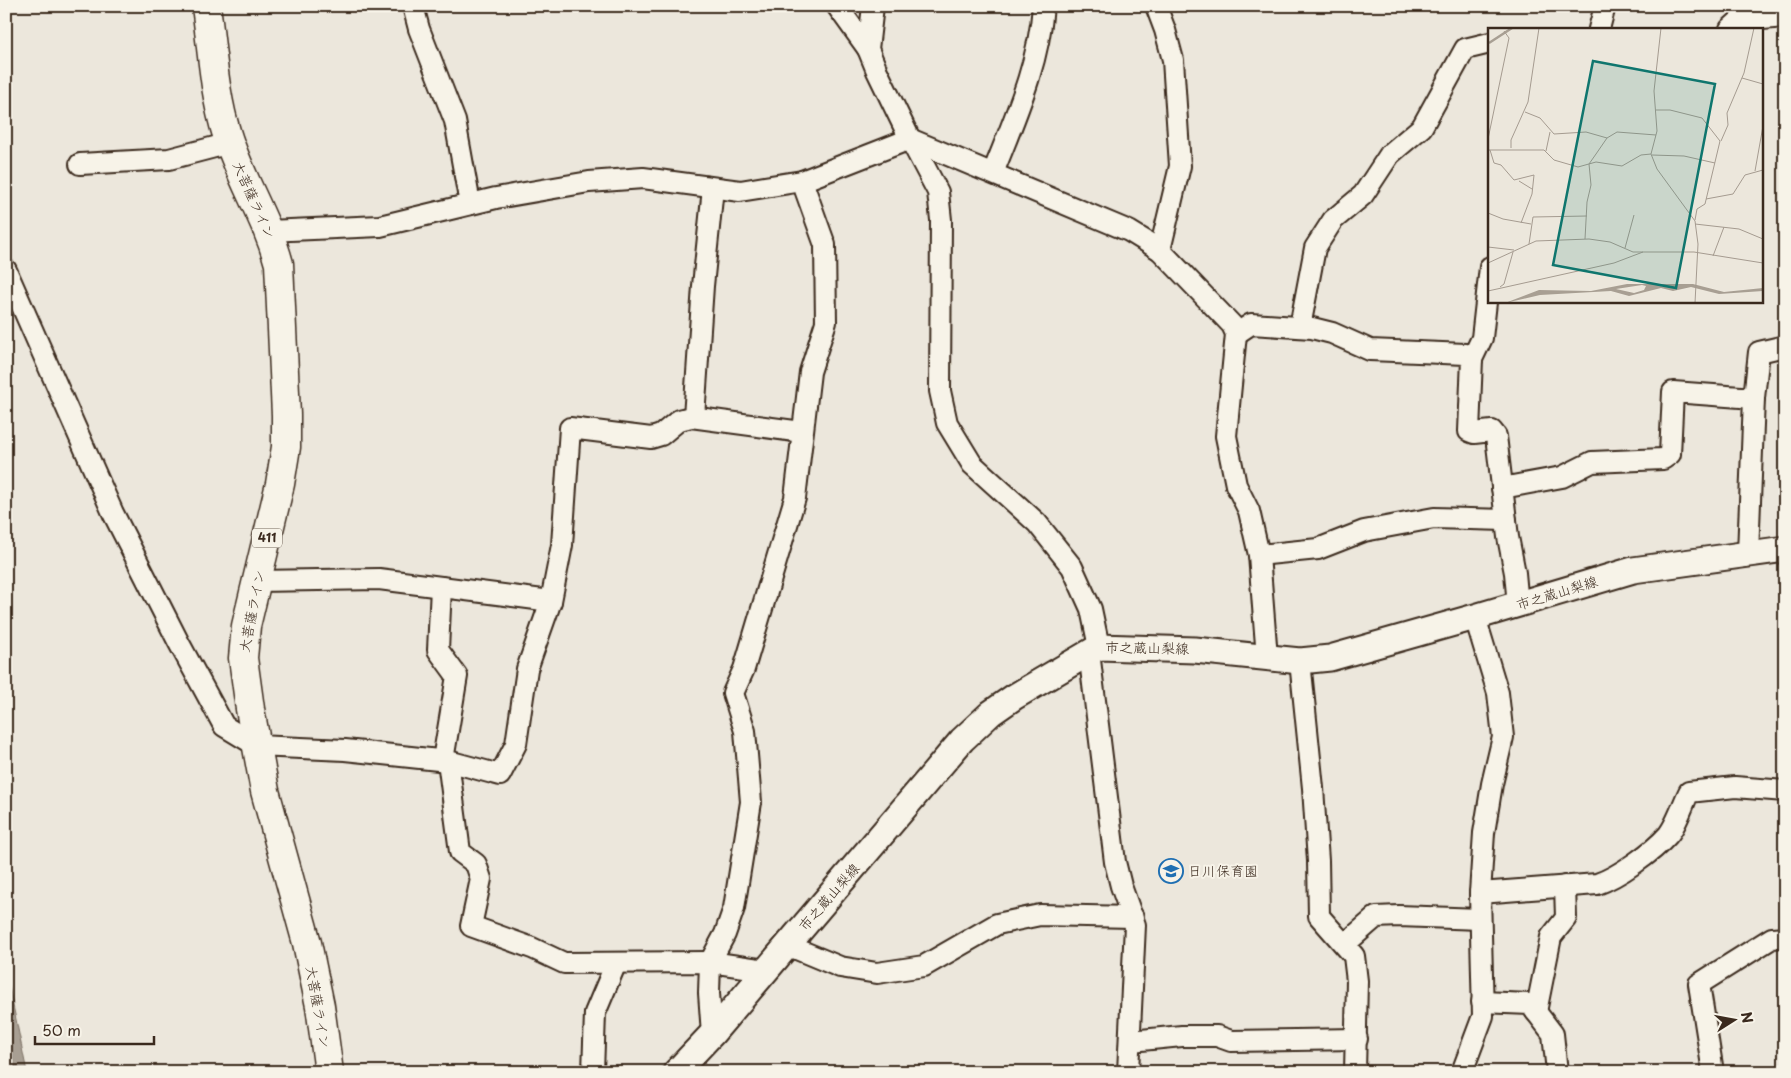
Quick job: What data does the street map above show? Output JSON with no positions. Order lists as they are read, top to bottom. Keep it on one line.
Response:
{"streets":{"highway":["大菩薩ライン","411"],"main road":["市之蔵山梨線"]},"places":{"school or university":["日川保育園"]},"scale_bar":"50 m","north":"right"}
